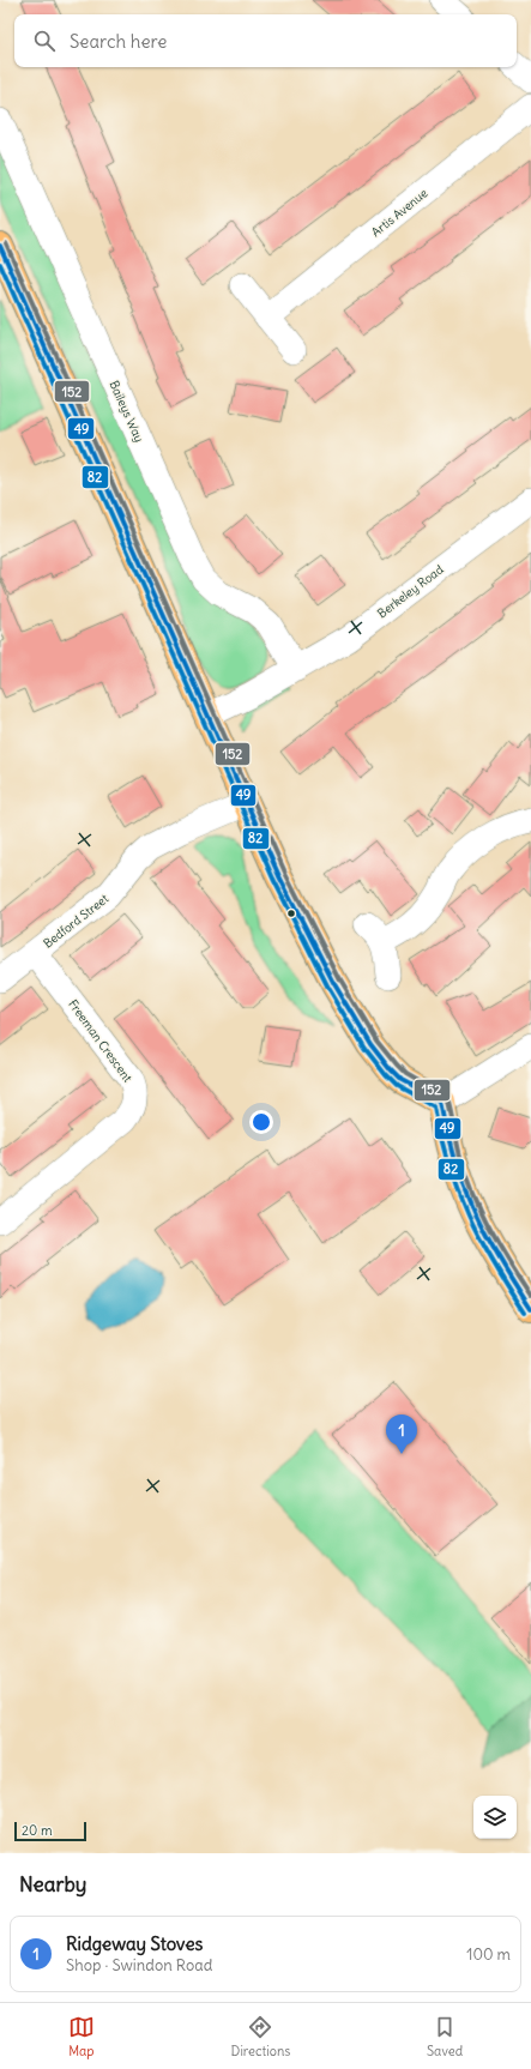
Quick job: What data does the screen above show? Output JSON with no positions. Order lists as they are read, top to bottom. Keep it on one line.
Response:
{"streets":{"street":["Artis Avenue","Baileys Way","Berkeley Road","Bedford Street","Freeman Crescent"]},"crossings":[["Baileys Way","Berkeley Road"],["Bedford Street","Freeman Crescent"]],"lines":["transit line 152","transit line 49","transit line 82"],"scale_bar":"20 m","page":{"search":"Search here","pins":"1","scale":"20 m","heading":"Nearby","list":[{"mark":"1","name":"Ridgeway Stoves","note":"Shop · Swindon Road","value":"100 m"}],"nav":["Map","Directions","Saved"]}}
